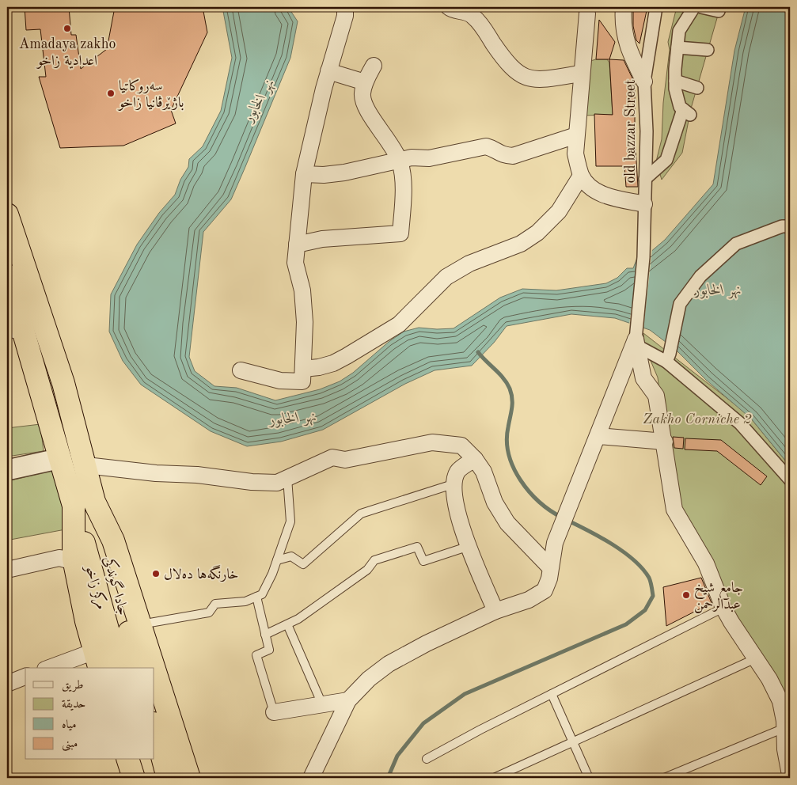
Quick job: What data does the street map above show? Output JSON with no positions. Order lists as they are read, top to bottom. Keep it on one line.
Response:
{"streets":{"highway":["جادا گوندکی","مركز زاخو"],"street":["old bazzar Street"]},"crossings":[["جادا گوندکی","مركز زاخو"]],"water":["نهر الخابور"],"parks":["Zakho Corniche 2"],"places":["Amadaya zakho اعدادية زاخو","سه‌روكاتيا باژێرڤانيا زاخو","خارنگەها دەلال","جامع شيخ عبدالرحمن"],"legend":["طريق","حديقة","مياه","مبنى"]}
